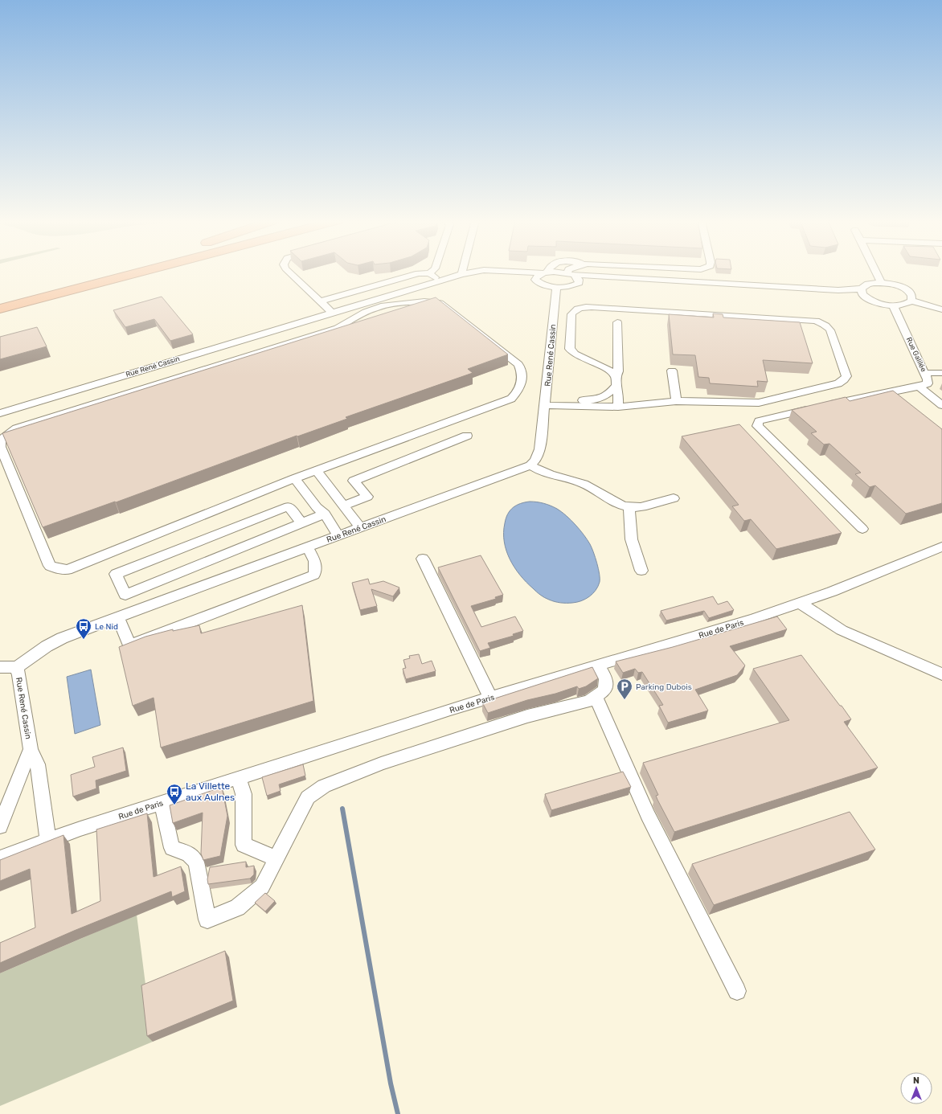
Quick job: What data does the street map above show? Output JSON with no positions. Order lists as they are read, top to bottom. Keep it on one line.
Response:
{"streets":{"street":["Rue Galilée","Rue René Cassin","Rue de Paris"]},"crossings":[["Rue René Cassin","Rue de Paris"]],"places":{"bus stop":["Le Nid","La Villette aux Aulnes"],"parking":["Parking Dubois"]},"north":"top"}
